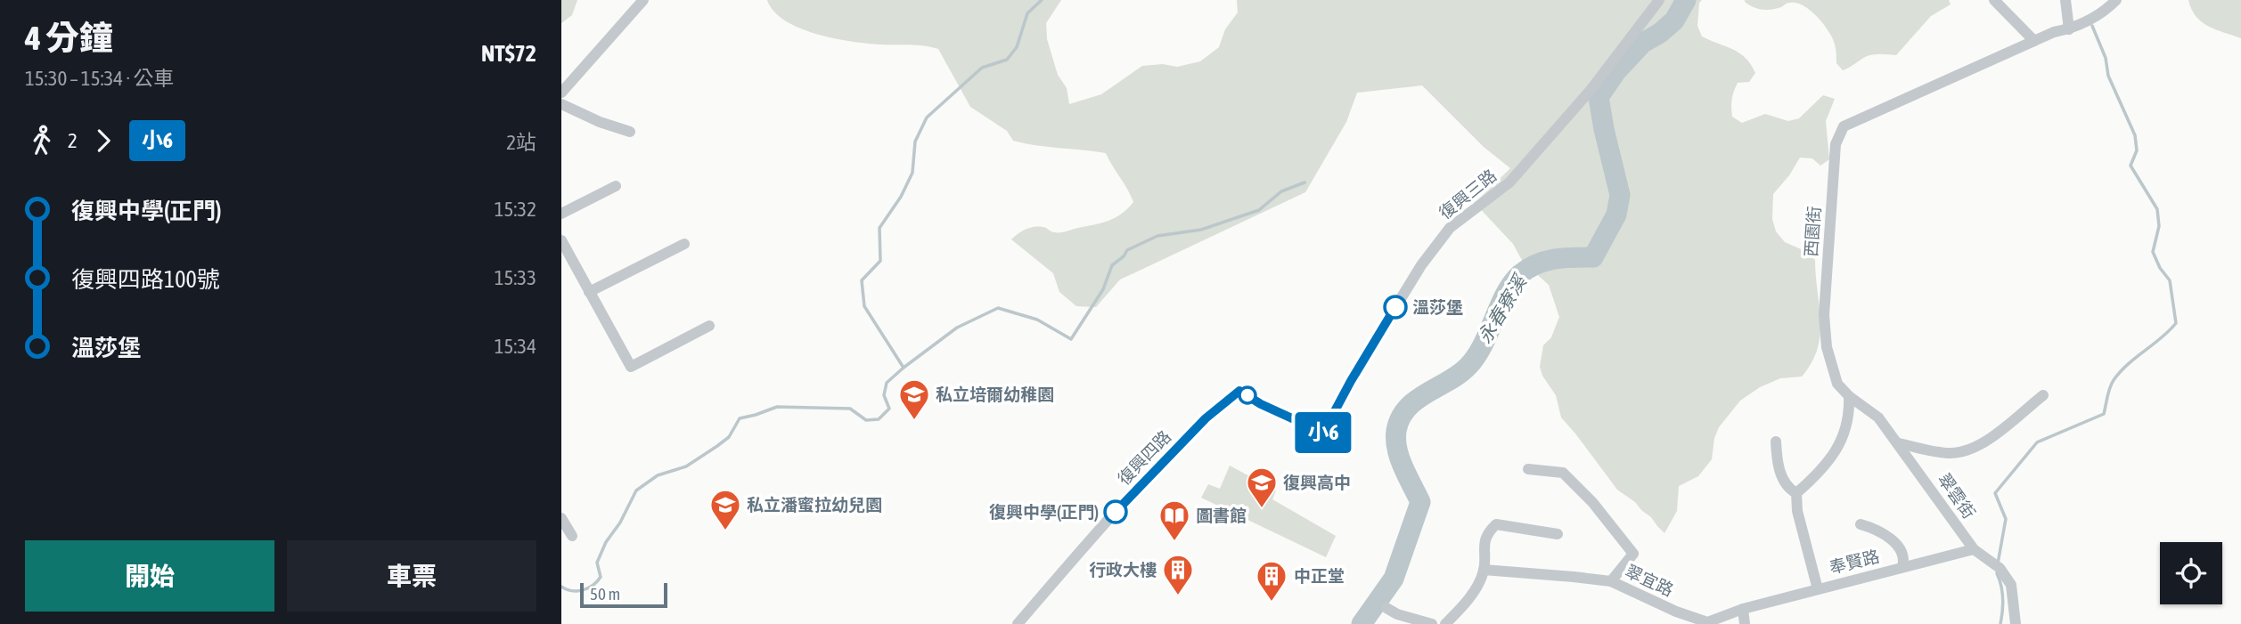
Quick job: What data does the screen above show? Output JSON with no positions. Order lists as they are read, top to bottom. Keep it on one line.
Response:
{"streets":{"street":["復興三路","西園街","復興四路","翠雲街","奉賢路","翠宜路"]},"crossings":[["復興三路","復興四路"],["西園街","翠雲街"],["翠雲街","奉賢路"],["奉賢路","翠宜路"]],"water":["永春寮溪"],"places":{"other":["溫莎堡","復興中學(正門)"],"school or university":["私立培爾幼稚園","復興高中","私立潘蜜拉幼兒園"],"library":["圖書館"],"building":["行政大樓","中正堂"]},"lines":["bus line 小6"],"scale_bar":"50 m","page":{"heading":["4 分鐘","15:30 – 15:34 · 公車","NT$72"],"on_map":"小6","legs":["2","小6","2站"],"list":[{"name":"復興中學(正門)","value":"15:32"},{"name":"復興四路100號","value":"15:33"},{"name":"溫莎堡","value":"15:34"}],"buttons":["開始","車票"],"scale":"50 m"}}
